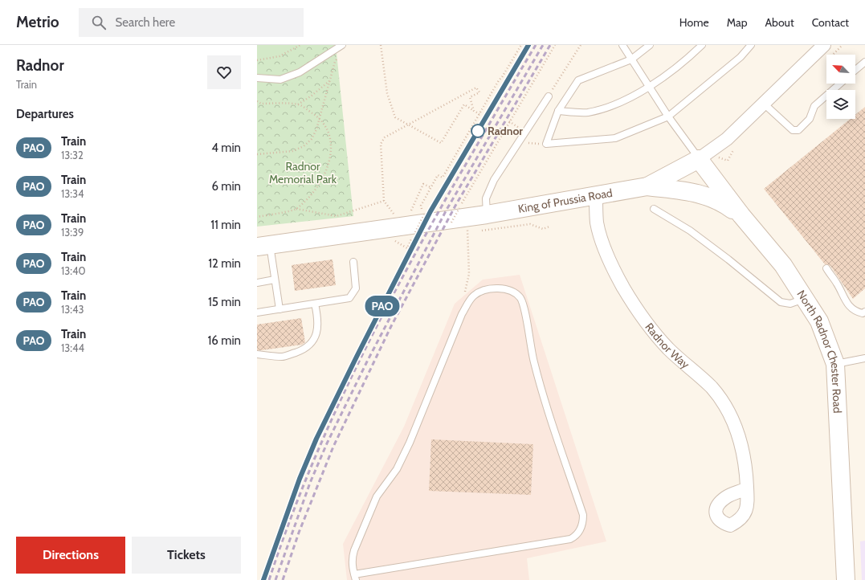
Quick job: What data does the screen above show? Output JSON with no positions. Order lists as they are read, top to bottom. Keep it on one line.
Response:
{"streets":{"main road":["King of Prussia Road","North Radnor Chester Road"],"street":["Radnor Way"]},"crossings":[["King of Prussia Road","Radnor Way"],["King of Prussia Road","North Radnor Chester Road"]],"parks":["Radnor Memorial Park"],"places":["Radnor"],"north":"top left","page":{"header":"Metrio","search":"Search here","nav":["Home","Map","About","Contact"],"heading":[["Radnor","Train"],"Departures"],"on_map":"PAO","list":[{"mark":"PAO","name":"Train","note":"13:32","value":"4 min"},{"mark":"PAO","name":"Train","note":"13:34","value":"6 min"},{"mark":"PAO","name":"Train","note":"13:39","value":"11 min"},{"mark":"PAO","name":"Train","note":"13:40","value":"12 min"},{"mark":"PAO","name":"Train","note":"13:43","value":"15 min"},{"mark":"PAO","name":"Train","note":"13:44","value":"16 min"}],"buttons":["Directions","Tickets"]}}
